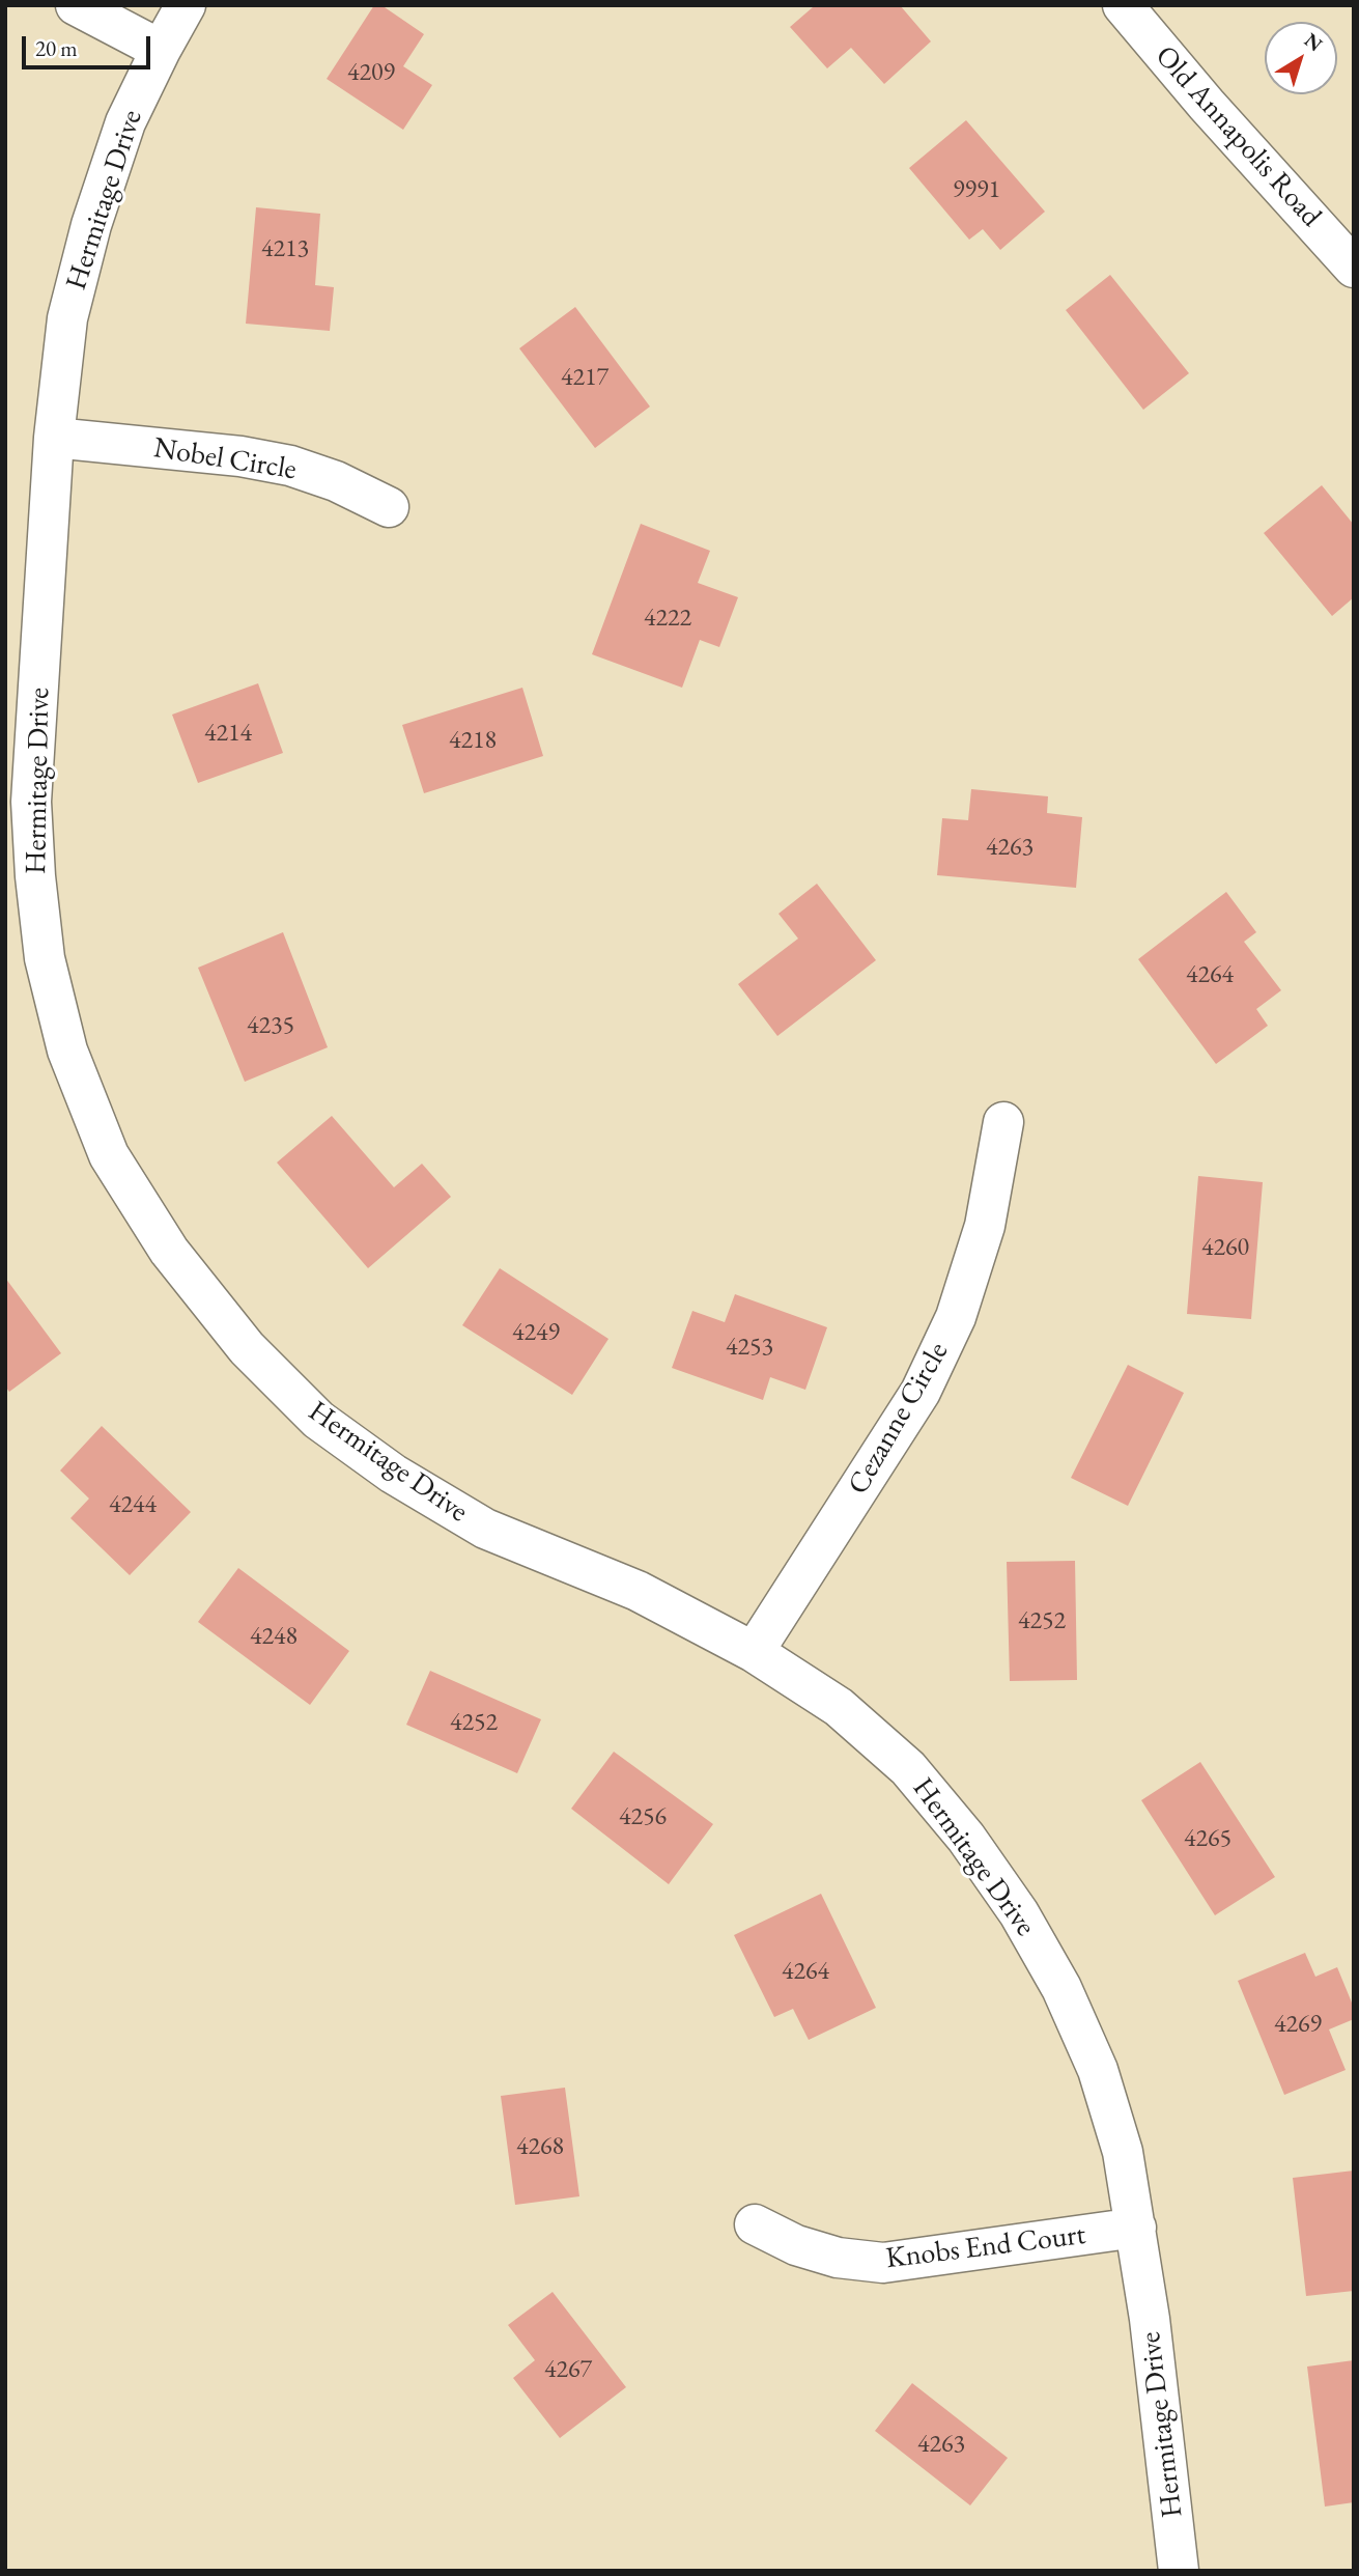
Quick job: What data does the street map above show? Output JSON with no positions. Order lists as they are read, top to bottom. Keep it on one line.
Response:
{"streets":{"street":["Old Annapolis Road","Hermitage Drive","Nobel Circle","Cezanne Circle","Knobs End Court"]},"crossings":[["Hermitage Drive","Nobel Circle"],["Hermitage Drive","Cezanne Circle"],["Hermitage Drive","Knobs End Court"]],"house_numbers":["4209","9991","4213","4217","4222","4214","4218","4263","4264","4235","4260","4249","4253","4244","4252","4248","4252","4256","4265","4264","4269","4268","4267","4263"],"scale_bar":"20 m","north":"top right"}
